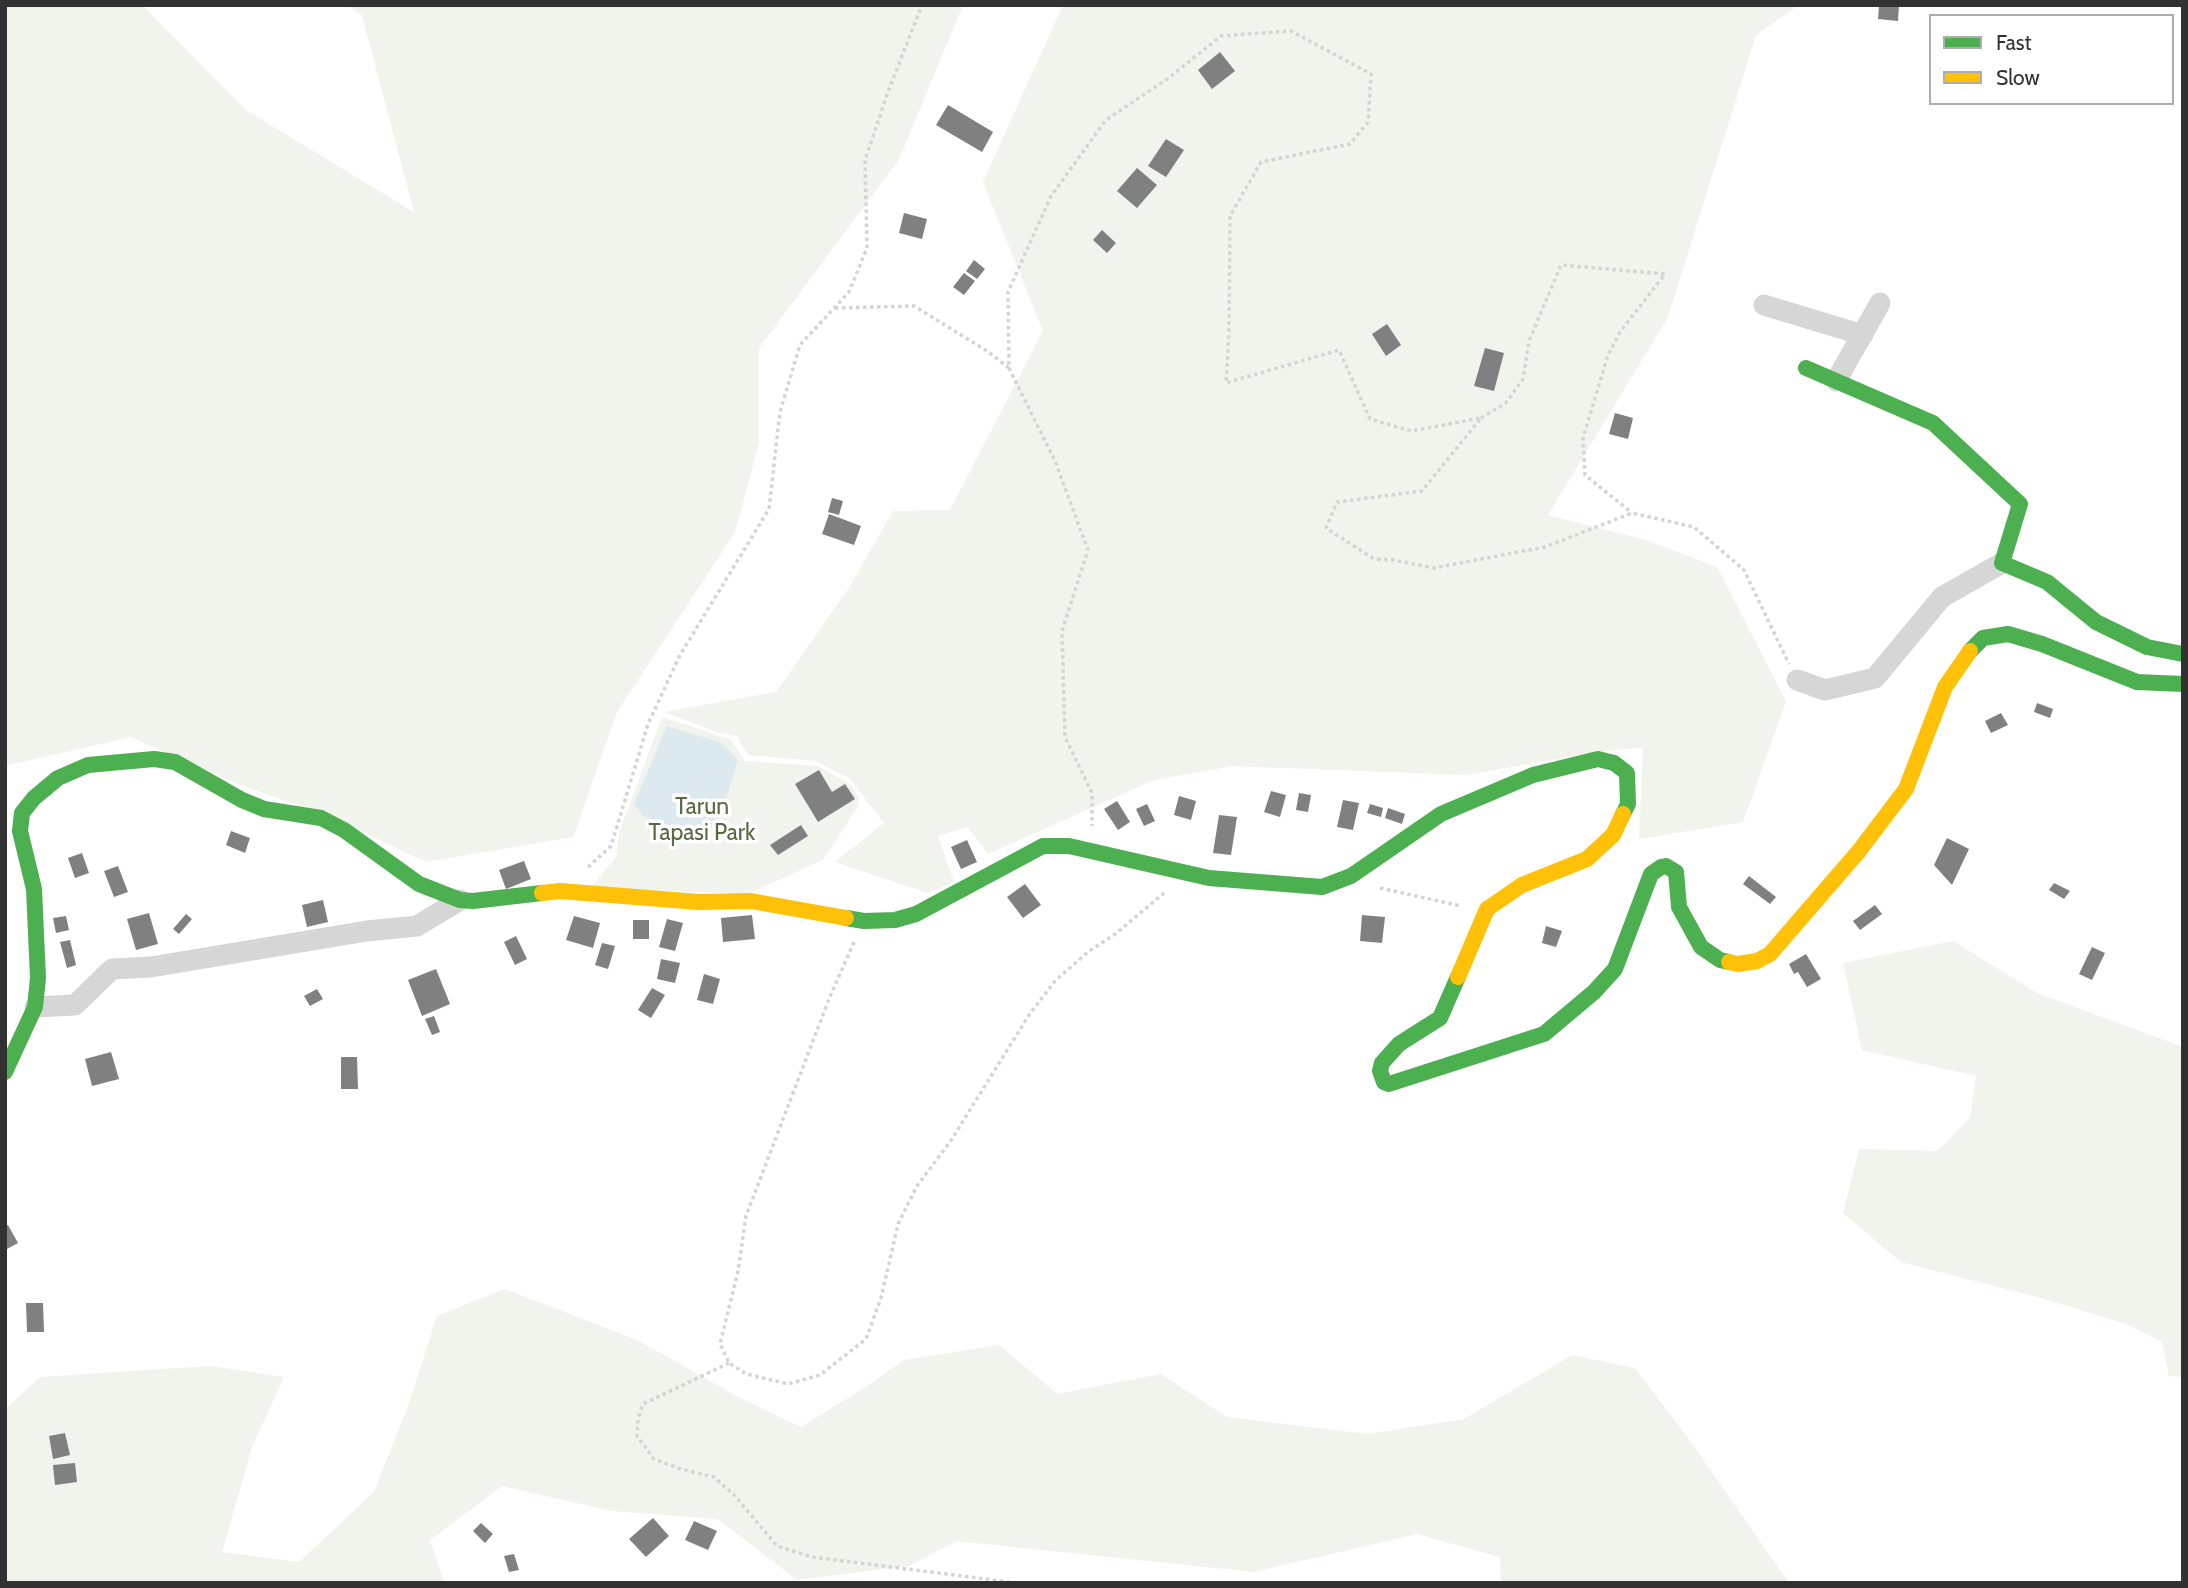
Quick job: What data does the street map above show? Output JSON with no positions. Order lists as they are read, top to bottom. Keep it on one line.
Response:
{"parks":["Tarun Tapasi Park"],"legend":["Fast","Slow"]}
